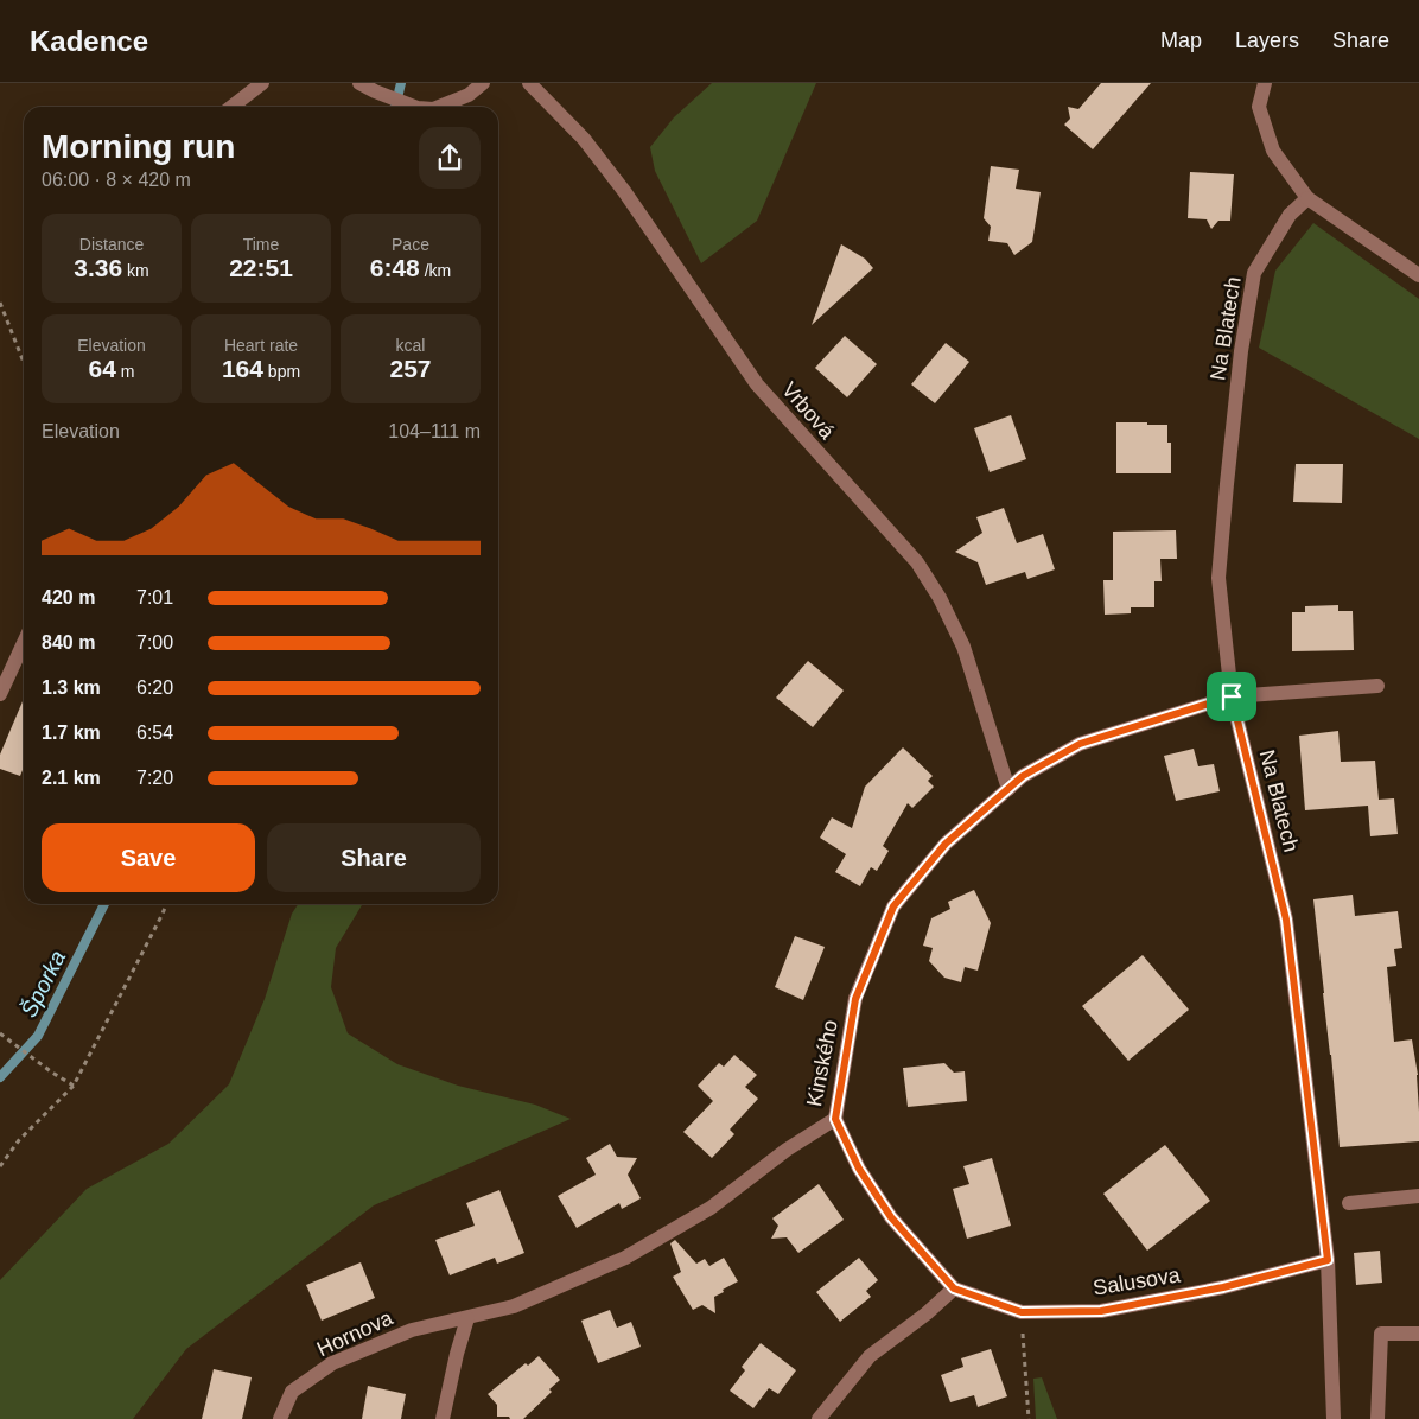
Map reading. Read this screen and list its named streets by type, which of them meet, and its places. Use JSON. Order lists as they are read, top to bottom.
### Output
{
  "streets": {
    "street": [
      "Na Blatech",
      "Vrbová",
      "Kinského",
      "Salusova",
      "Hornova"
    ]
  },
  "crossings": [
    ["Na Blatech", "Kinského"],
    ["Na Blatech", "Salusova"],
    ["Vrbová", "Kinského"],
    ["Kinského", "Salusova"],
    ["Kinského", "Hornova"]
  ],
  "water": ["Šporka"],
  "page": {
    "header": "Kadence",
    "nav": ["Map", "Layers", "Share"],
    "heading": ["Morning run", "06:00 · 8 × 420 m"],
    "stats": [
      ["Distance", "3.36 km"],
      ["Time", "22:51"],
      ["Pace", "6:48 /km"],
      ["Elevation", "64 m"],
      ["Heart rate", "164 bpm"],
      ["kcal", "257"]
    ],
    "chart": ["Elevation", "104–111 m"],
    "list": [
      {
        "name": "420 m",
        "note": "7:01"
      },
      {
        "name": "840 m",
        "note": "7:00"
      },
      {
        "name": "1.3 km",
        "note": "6:20"
      },
      {
        "name": "1.7 km",
        "note": "6:54"
      },
      {
        "name": "2.1 km",
        "note": "7:20"
      }
    ],
    "buttons": ["Save", "Share"]
  }
}
